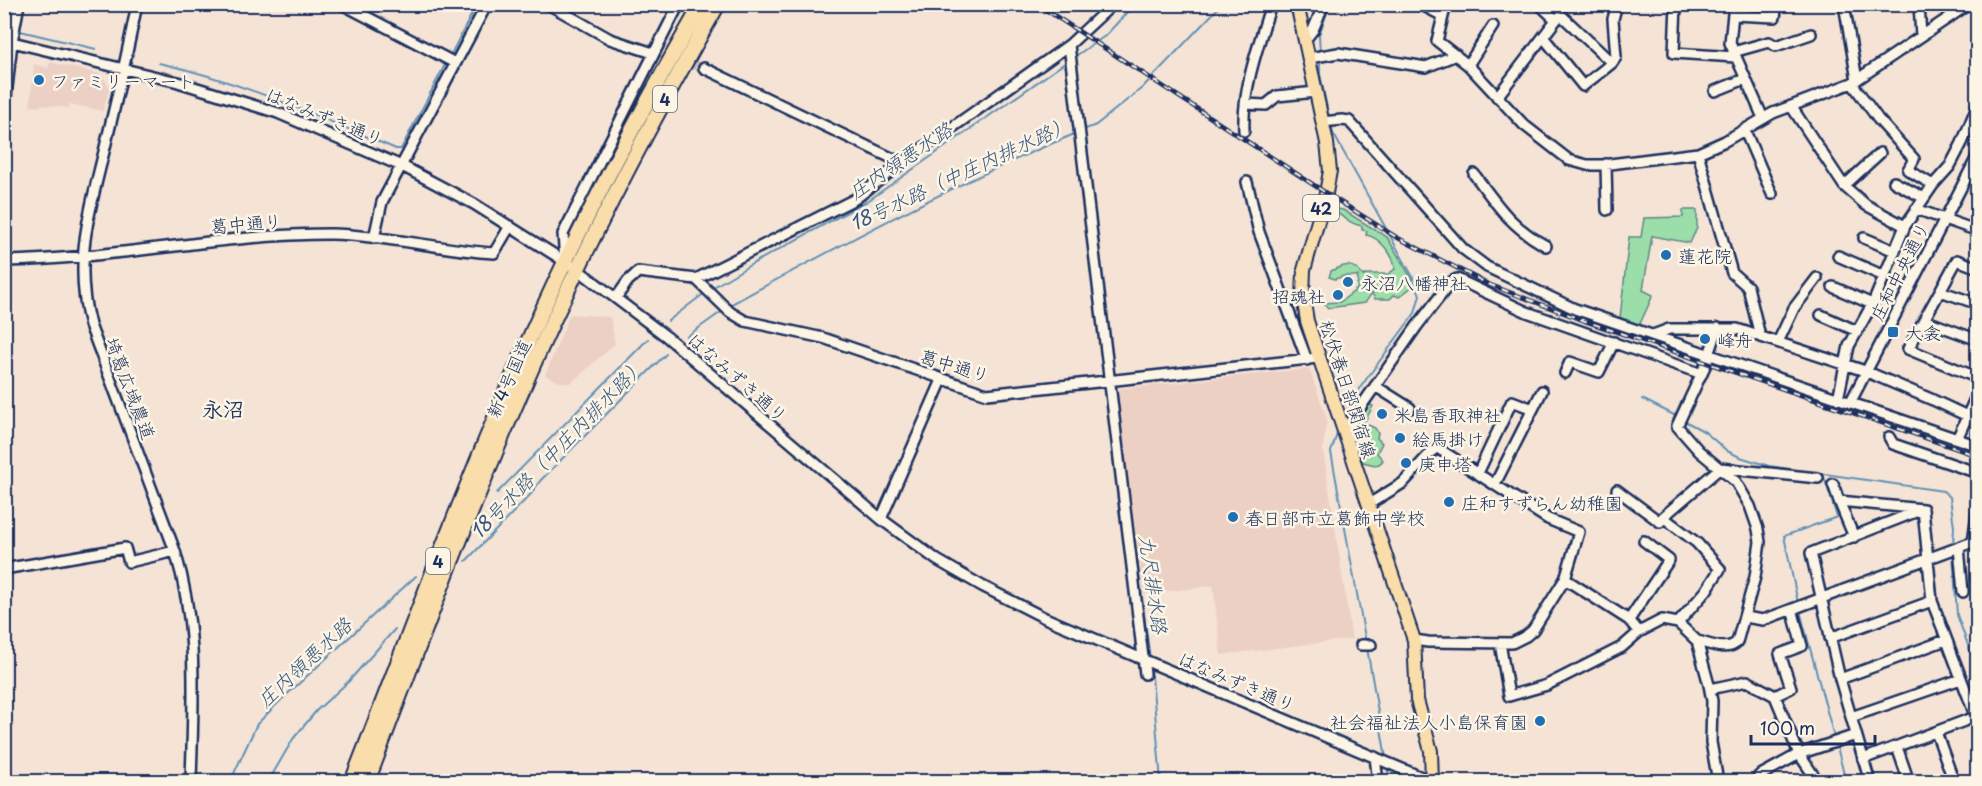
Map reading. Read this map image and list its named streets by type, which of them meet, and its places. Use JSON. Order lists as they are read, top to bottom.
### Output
{
  "streets": {
    "highway": ["4", "新4号国道"],
    "main road": ["42", "松伏春日部関宿線"],
    "street": [
      "はなみずき通り",
      "葛中通り",
      "庄和中央通り",
      "埼葛広域農道"
    ]
  },
  "crossings": [
    ["はなみずき通り", "葛中通り"],
    ["はなみずき通り", "新4号国道"],
    ["はなみずき通り", "埼葛広域農道"],
    ["はなみずき通り", "松伏春日部関宿線"],
    ["葛中通り", "埼葛広域農道"],
    ["葛中通り", "松伏春日部関宿線"]
  ],
  "districts": ["永沼"],
  "water": ["庄内領悪水路", "18号水路（中庄内排水路）", "九尺排水路"],
  "places": {
    "other": [
      "ファミリーマート",
      "蓮花院",
      "永沼八幡神社",
      "招魂社",
      "峰舟",
      "米島香取神社",
      "絵馬掛け",
      "庚申塔",
      "庄和すずらん幼稚園",
      "春日部市立葛飾中学校",
      "社会福祉法人小島保育園"
    ],
    "transit": ["大衾"]
  },
  "scale_bar": "100 m"
}
